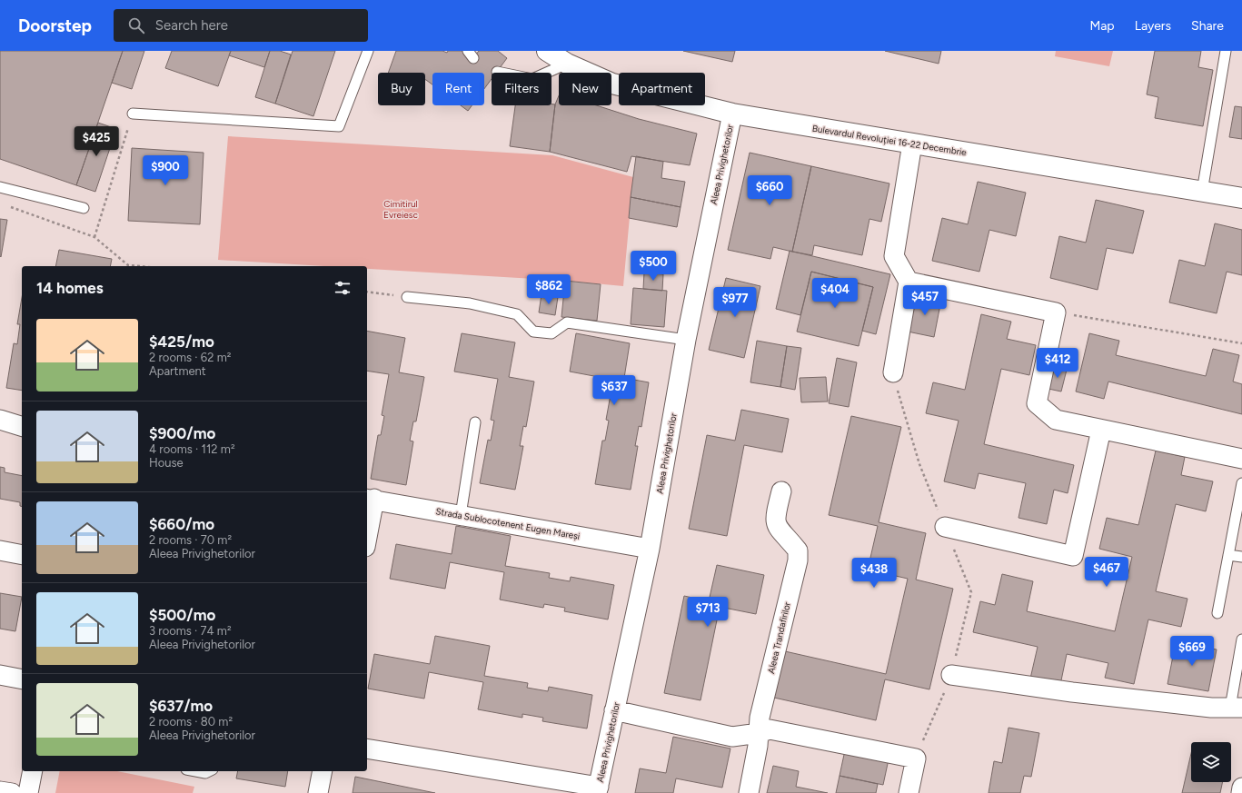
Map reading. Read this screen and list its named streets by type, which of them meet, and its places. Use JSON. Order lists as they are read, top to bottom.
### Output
{
  "streets": {
    "street": [
      "Bulevardul Revoluției 16-22 Decembrie",
      "Aleea Privighetorilor",
      "Strada Sublocotenent Eugen Mareși",
      "Aleea Trandafirilor"
    ]
  },
  "crossings": [
    ["Bulevardul Revoluției 16-22 Decembrie", "Aleea Privighetorilor"],
    ["Aleea Privighetorilor", "Strada Sublocotenent Eugen Mareși"]
  ],
  "parks": ["Cimitirul Evreiesc"],
  "page": {
    "header": "Doorstep",
    "search": "Search here",
    "nav": ["Map", "Layers", "Share"],
    "chip": [
      "Buy",
      "Rent",
      "Filters",
      "New",
      "Apartment"
    ],
    "price": [
      "$425",
      "$900",
      "$660",
      "$500",
      "$862",
      "$404",
      "$457",
      "$977",
      "$412",
      "$637",
      "$467",
      "$438",
      "$713",
      "$669"
    ],
    "heading": "14 homes",
    "list": [
      {
        "name": "$425/mo",
        "note": "2 rooms · 62 m² · Apartment"
      },
      {
        "name": "$900/mo",
        "note": "4 rooms · 112 m² · House"
      },
      {
        "name": "$660/mo",
        "note": "2 rooms · 70 m² · Aleea Privighetorilor"
      },
      {
        "name": "$500/mo",
        "note": "3 rooms · 74 m² · Aleea Privighetorilor"
      },
      {
        "name": "$637/mo",
        "note": "2 rooms · 80 m² · Aleea Privighetorilor"
      }
    ]
  }
}
